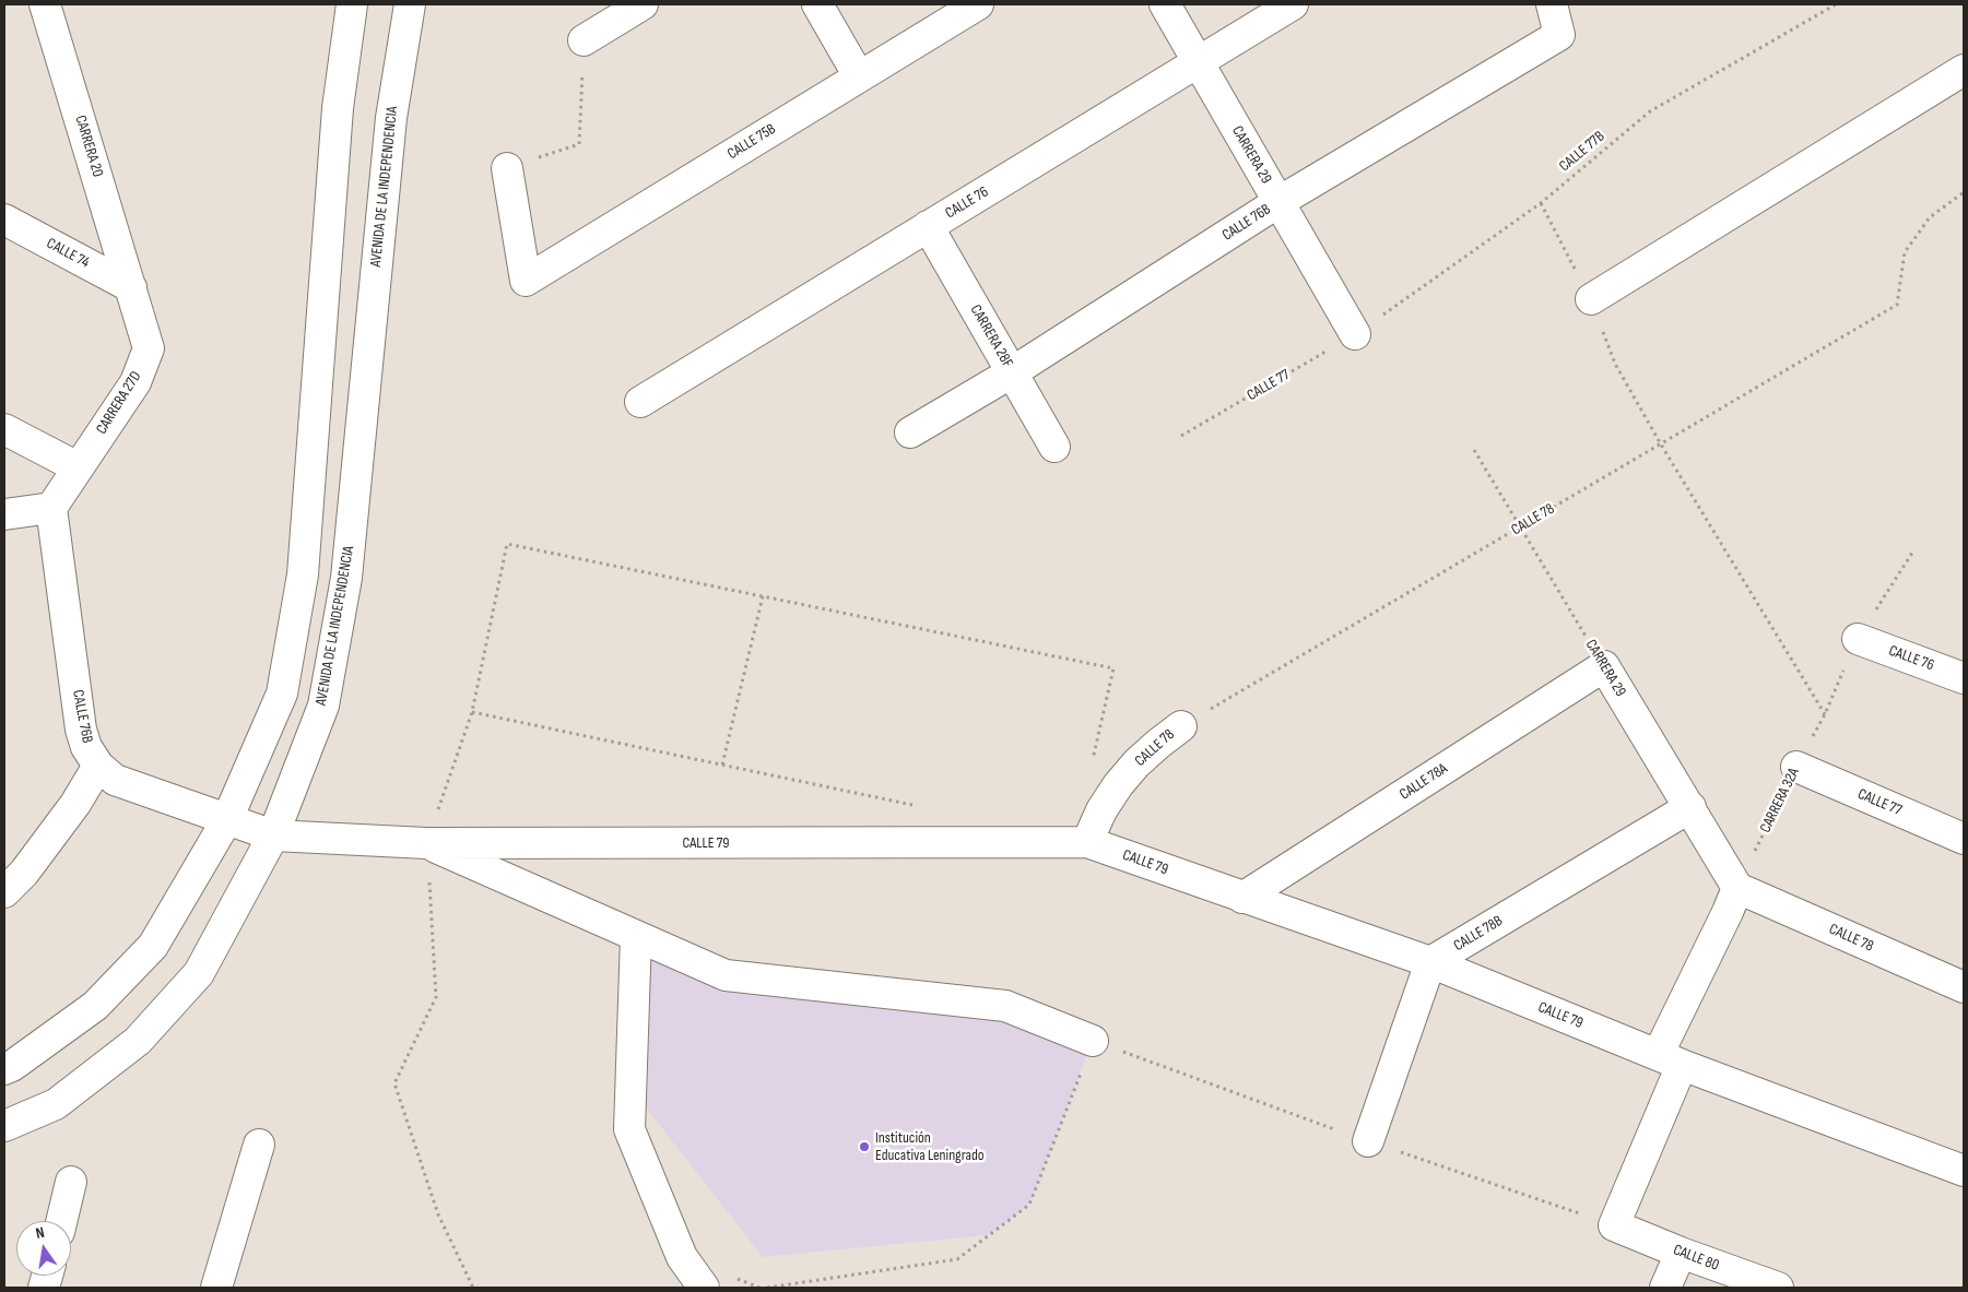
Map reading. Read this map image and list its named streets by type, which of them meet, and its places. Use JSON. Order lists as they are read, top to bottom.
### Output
{
  "streets": {
    "street": [
      "CALLE 75B",
      "CARRERA 20",
      "CARRERA 29",
      "AVENIDA DE LA INDEPENDENCIA",
      "CALLE 76",
      "CALLE 76B",
      "CALLE 74",
      "CARRERA 28F",
      "CALLE 77",
      "CARRERA 27D",
      "CALLE 78",
      "CALLE 78A",
      "CALLE 79",
      "CALLE 78B",
      "CALLE 80"
    ],
    "path": ["CALLE 77B", "CARRERA 32A"]
  },
  "crossings": [
    ["CARRERA 20", "CALLE 74"],
    ["CARRERA 20", "CARRERA 27D"],
    ["CALLE 77B", "CARRERA 29"],
    ["CALLE 77B", "CALLE 77"],
    ["CARRERA 29", "CALLE 76"],
    ["CARRERA 29", "CALLE 76B"],
    ["CARRERA 29", "CALLE 77"],
    ["CARRERA 29", "CALLE 78"],
    ["CARRERA 29", "CALLE 78A"],
    ["CARRERA 29", "CARRERA 32A"],
    ["CARRERA 29", "CALLE 78B"],
    ["AVENIDA DE LA INDEPENDENCIA", "CALLE 76B"],
    ["AVENIDA DE LA INDEPENDENCIA", "CALLE 79"],
    ["CALLE 76", "CARRERA 28F"],
    ["CALLE 76", "CARRERA 32A"],
    ["CALLE 76B", "CARRERA 28F"],
    ["CALLE 76B", "CARRERA 27D"],
    ["CALLE 76B", "CALLE 79"],
    ["CALLE 74", "CARRERA 27D"],
    ["CALLE 77", "CARRERA 32A"],
    ["CALLE 78", "CARRERA 32A"],
    ["CALLE 78", "CALLE 79"],
    ["CALLE 78A", "CALLE 79"],
    ["CALLE 79", "CALLE 78B"],
    ["CALLE 79", "CALLE 80"]
  ],
  "places": ["Institución Educativa Leningrado"],
  "north": "top"
}
